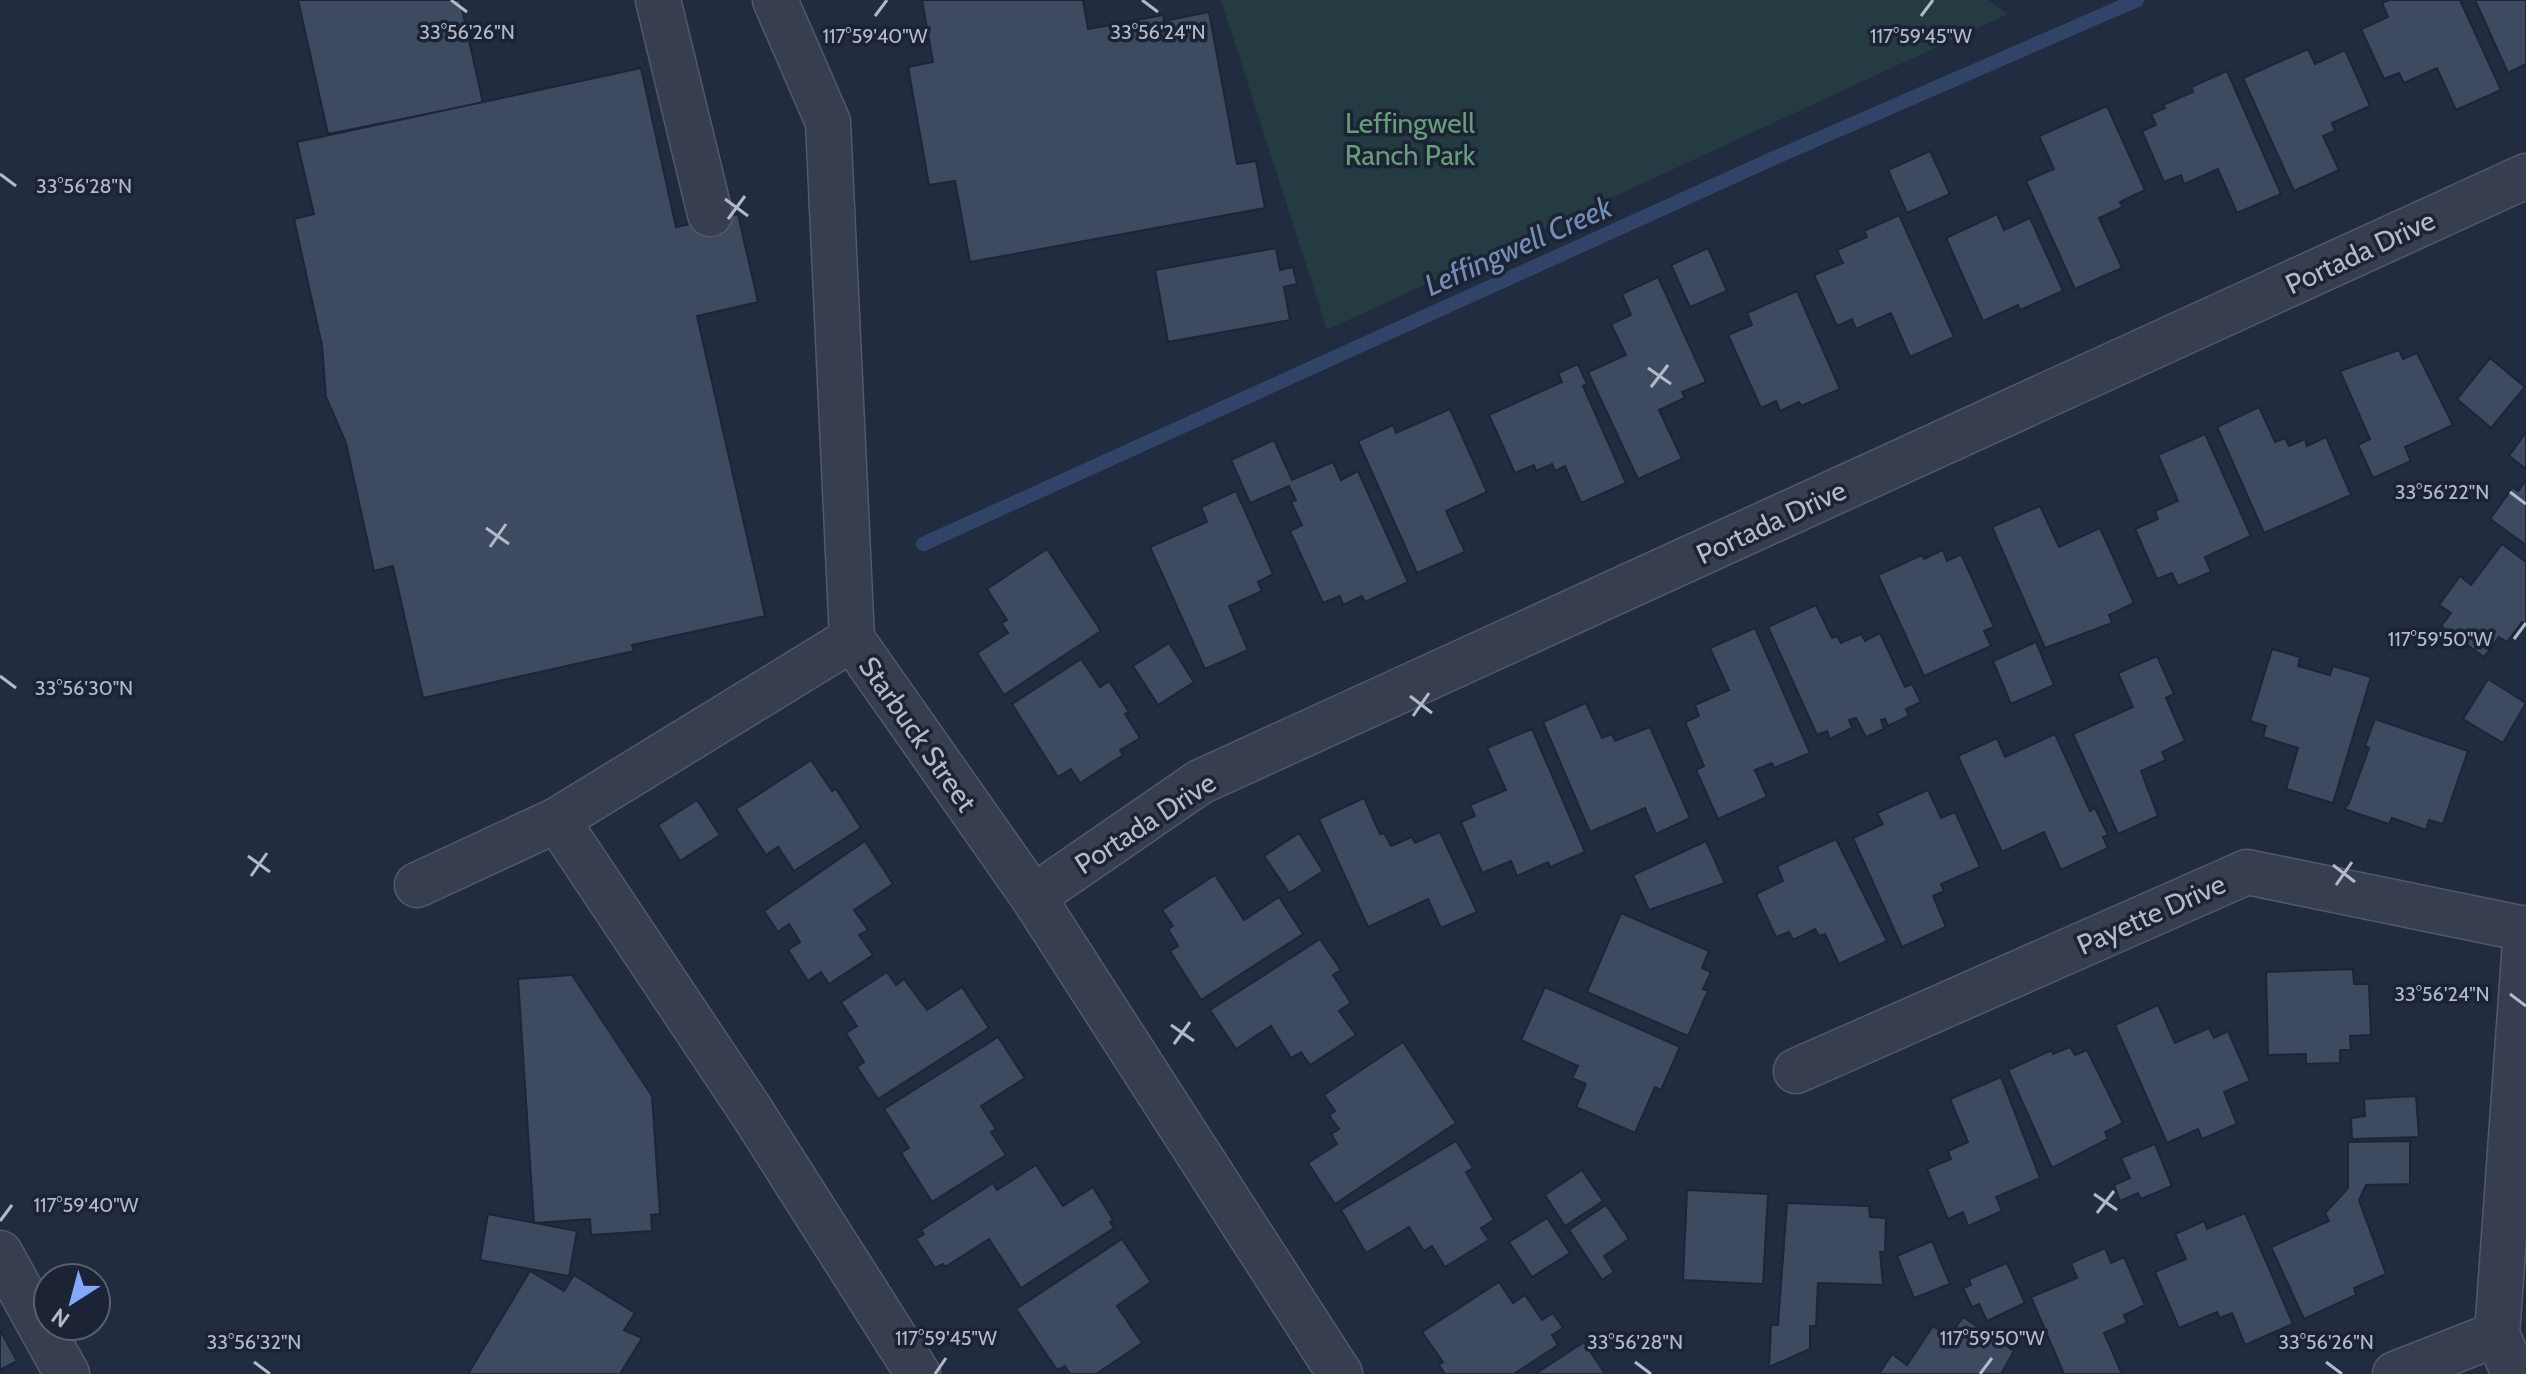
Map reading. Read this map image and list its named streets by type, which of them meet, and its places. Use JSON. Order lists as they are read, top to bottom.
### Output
{
  "streets": {
    "street": ["Portada Drive", "Starbuck Street", "Payette Drive"]
  },
  "crossings": [
    ["Portada Drive", "Starbuck Street"]
  ],
  "water": ["Leffingwell Creek"],
  "parks": ["Leffingwell Ranch Park"],
  "north": "bottom left",
  "coordinates": [
    "33°56'26\"N",
    "33°56'24\"N",
    "117°59'40\"W",
    "117°59'45\"W",
    "33°56'28\"N",
    "33°56'22\"N",
    "117°59'50\"W",
    "33°56'30\"N",
    "33°56'32\"N"
  ]
}
